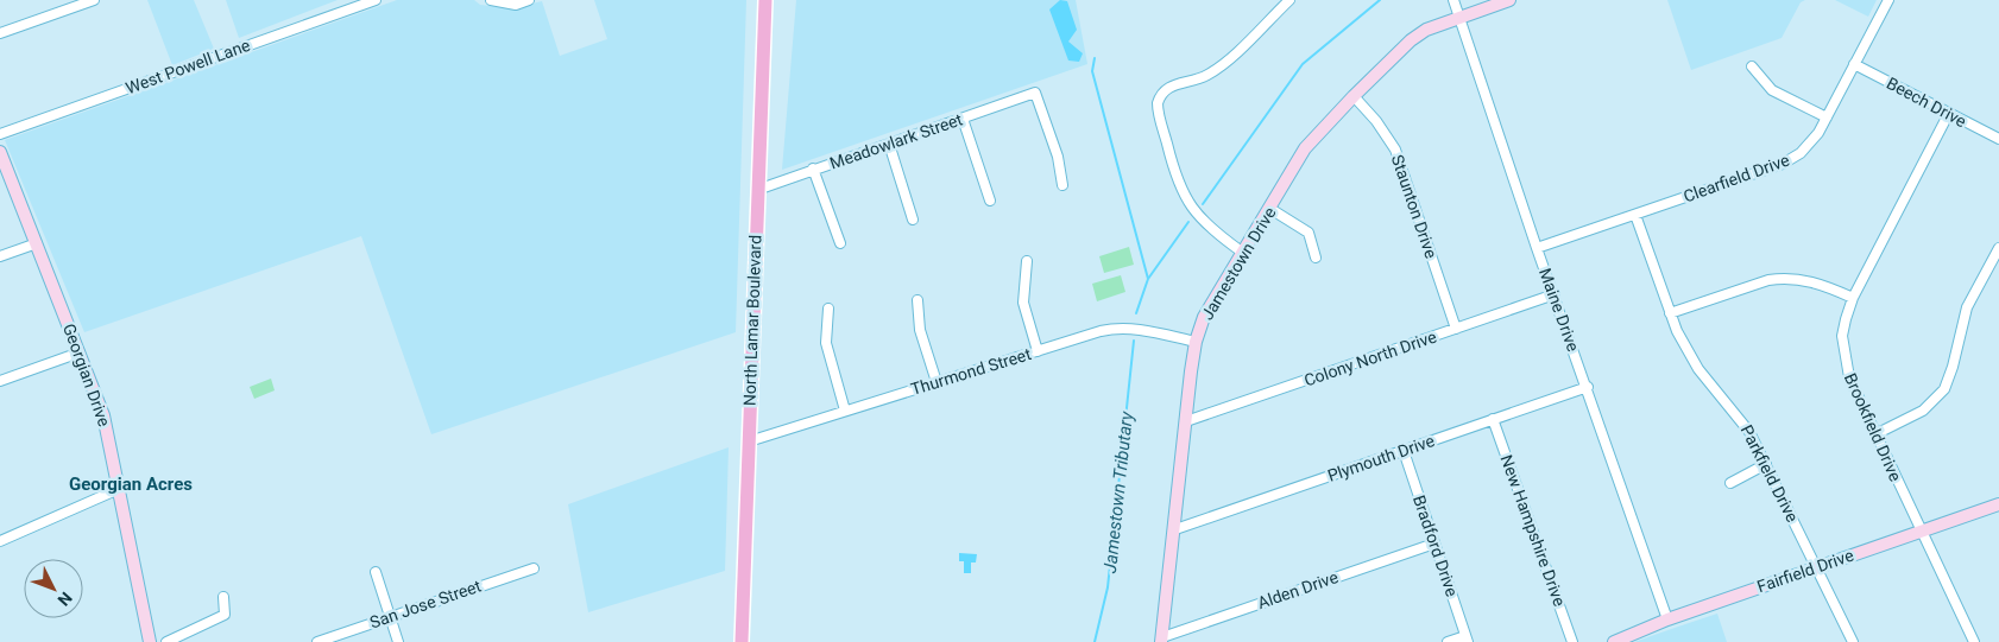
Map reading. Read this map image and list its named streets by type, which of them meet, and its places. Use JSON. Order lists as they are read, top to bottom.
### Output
{
  "streets": {
    "main road": ["North Lamar Boulevard"],
    "street": [
      "West Powell Lane",
      "Beech Drive",
      "Meadowlark Street",
      "Clearfield Drive",
      "Staunton Drive",
      "Jamestown Drive",
      "Maine Drive",
      "Colony North Drive",
      "Thurmond Street",
      "Georgian Drive",
      "Brookfield Drive",
      "Plymouth Drive",
      "Parkfield Drive",
      "New Hampshire Drive",
      "Bradford Drive",
      "Fairfield Drive",
      "Alden Drive",
      "San Jose Street"
    ]
  },
  "crossings": [
    ["Beech Drive", "Clearfield Drive"],
    ["Beech Drive", "Brookfield Drive"],
    ["Meadowlark Street", "North Lamar Boulevard"],
    ["Clearfield Drive", "Maine Drive"],
    ["Clearfield Drive", "Parkfield Drive"],
    ["Staunton Drive", "Jamestown Drive"],
    ["Staunton Drive", "Colony North Drive"],
    ["Jamestown Drive", "Maine Drive"],
    ["Jamestown Drive", "Colony North Drive"],
    ["Jamestown Drive", "Thurmond Street"],
    ["Jamestown Drive", "Plymouth Drive"],
    ["Jamestown Drive", "Alden Drive"],
    ["Maine Drive", "Colony North Drive"],
    ["Maine Drive", "Plymouth Drive"],
    ["Maine Drive", "Fairfield Drive"],
    ["North Lamar Boulevard", "Thurmond Street"],
    ["Brookfield Drive", "Fairfield Drive"],
    ["Plymouth Drive", "New Hampshire Drive"],
    ["Plymouth Drive", "Bradford Drive"],
    ["Parkfield Drive", "Fairfield Drive"],
    ["Bradford Drive", "Alden Drive"]
  ],
  "districts": ["Georgian Acres"],
  "water": ["Jamestown Tributary"],
  "north": "bottom right"
}
